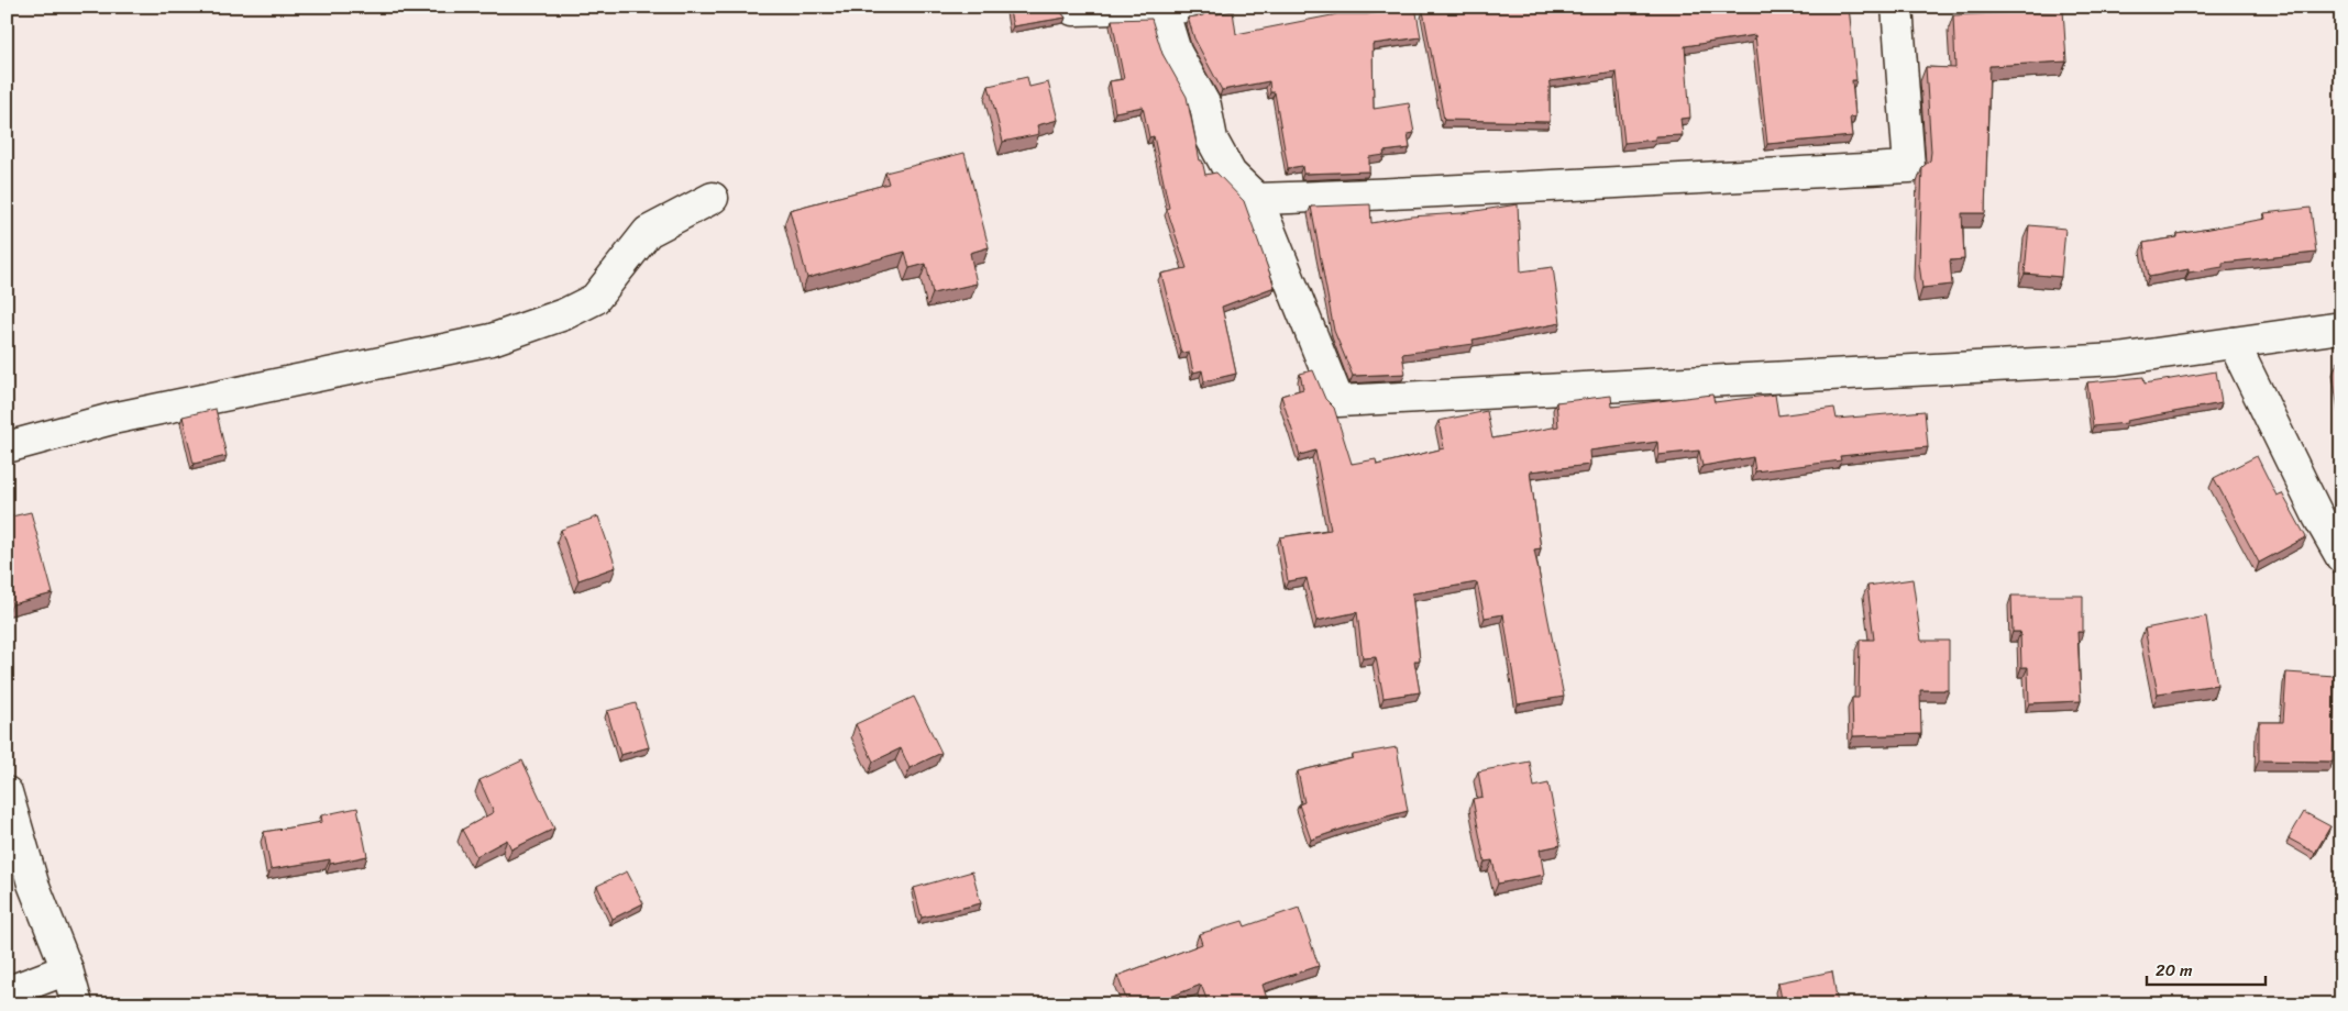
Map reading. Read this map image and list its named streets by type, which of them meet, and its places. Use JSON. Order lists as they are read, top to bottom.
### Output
{
  "scale_bar": "20 m"
}
